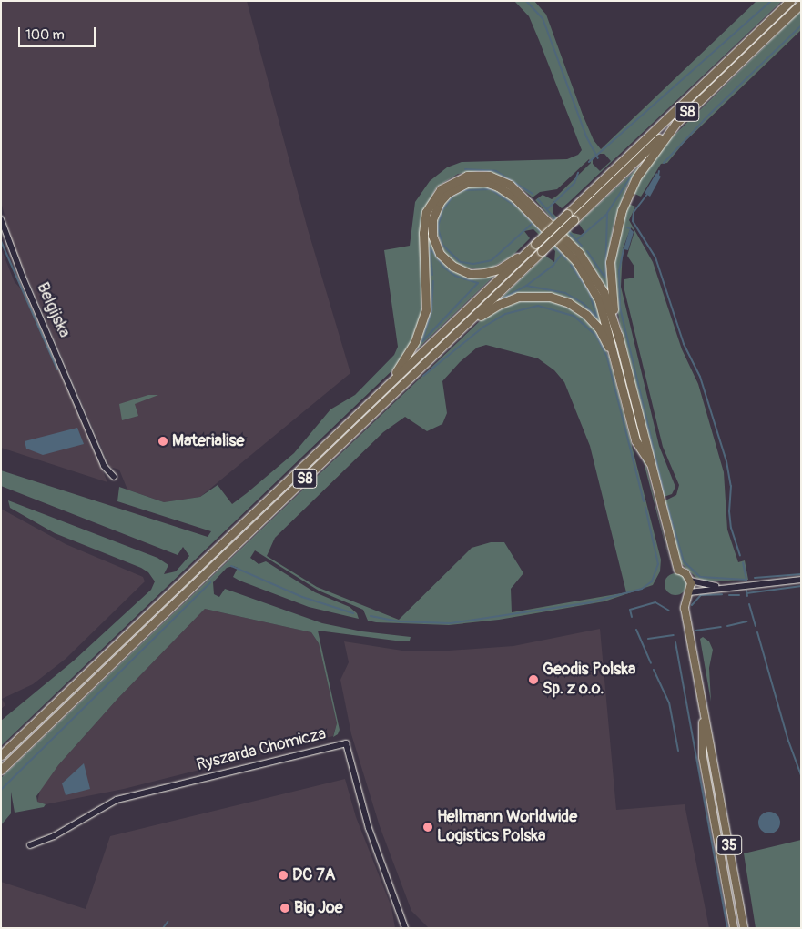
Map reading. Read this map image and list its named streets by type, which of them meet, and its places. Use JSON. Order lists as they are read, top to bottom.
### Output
{
  "streets": {
    "highway": ["S8"],
    "main road": ["35"],
    "street": ["Belgijska", "Ryszarda Chomicza"]
  },
  "places": [
    "Materialise",
    "Geodis Polska Sp. z o.o.",
    "Hellmann Worldwide Logistics Polska",
    "DC 7A",
    "Big Joe"
  ],
  "scale_bar": "100 m"
}
